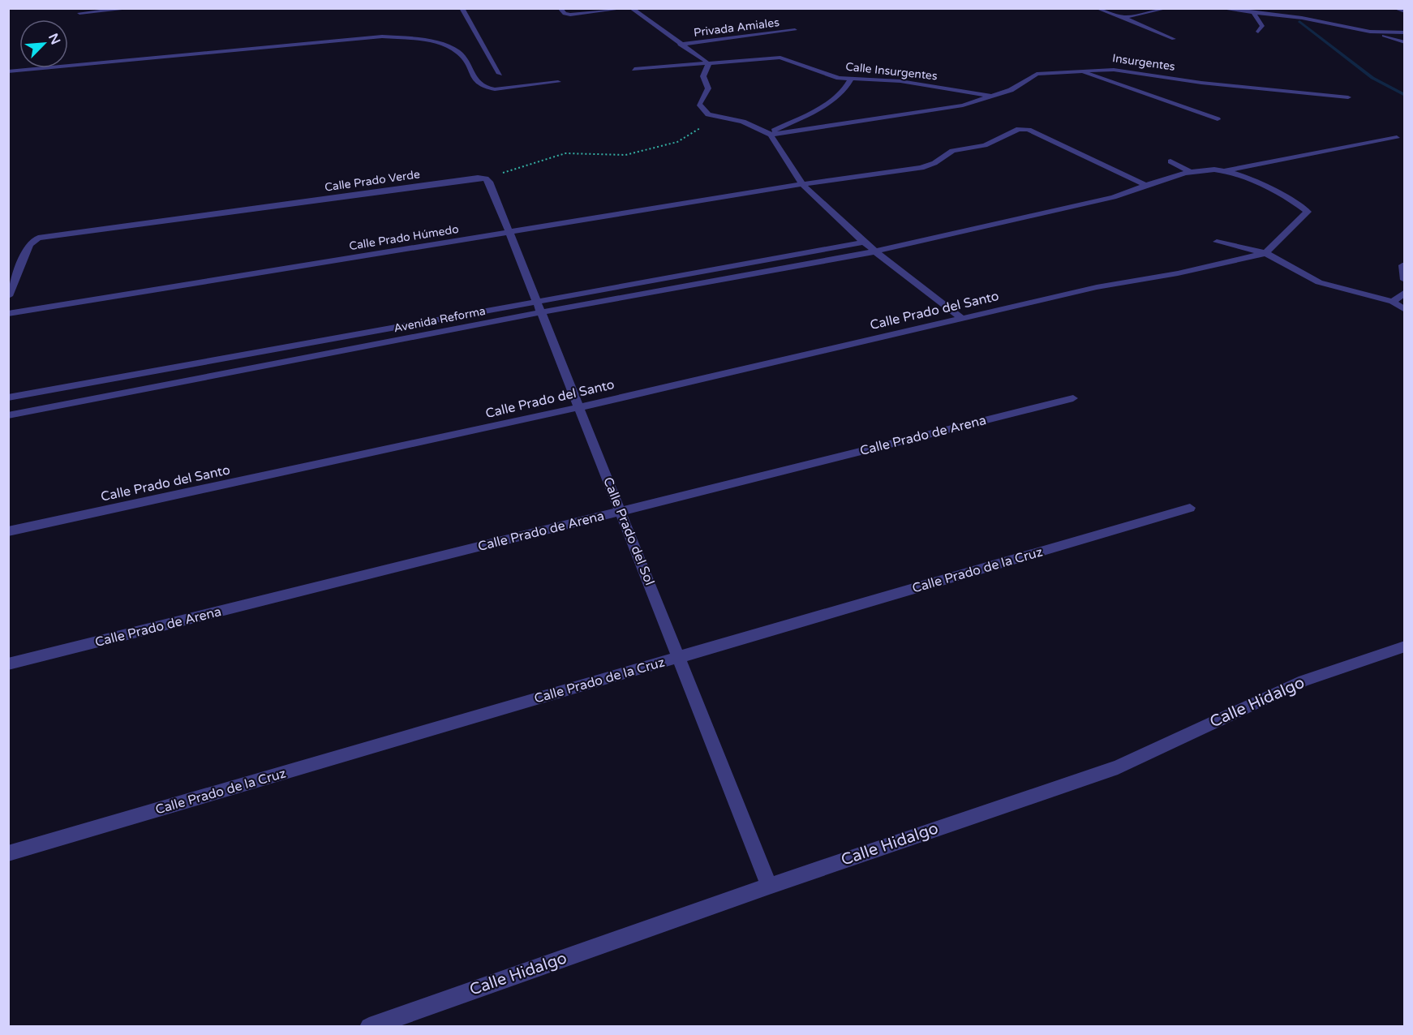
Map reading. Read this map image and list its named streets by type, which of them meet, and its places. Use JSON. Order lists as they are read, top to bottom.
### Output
{
  "streets": {
    "street": [
      "Privada Amiales",
      "Insurgentes",
      "Calle Insurgentes",
      "Calle Prado Verde",
      "Calle Prado Húmedo",
      "Calle Prado del Santo",
      "Avenida Reforma",
      "Calle Prado de Arena",
      "Calle Prado del Sol",
      "Calle Prado de la Cruz",
      "Calle Hidalgo"
    ]
  },
  "crossings": [
    ["Calle Prado Verde", "Calle Prado del Sol"],
    ["Calle Prado Húmedo", "Avenida Reforma"],
    ["Calle Prado Húmedo", "Calle Prado del Sol"],
    ["Calle Prado del Santo", "Calle Prado del Sol"],
    ["Avenida Reforma", "Calle Prado del Sol"],
    ["Calle Prado de Arena", "Calle Prado del Sol"],
    ["Calle Prado del Sol", "Calle Prado de la Cruz"],
    ["Calle Prado del Sol", "Calle Hidalgo"]
  ],
  "north": "top right"
}
